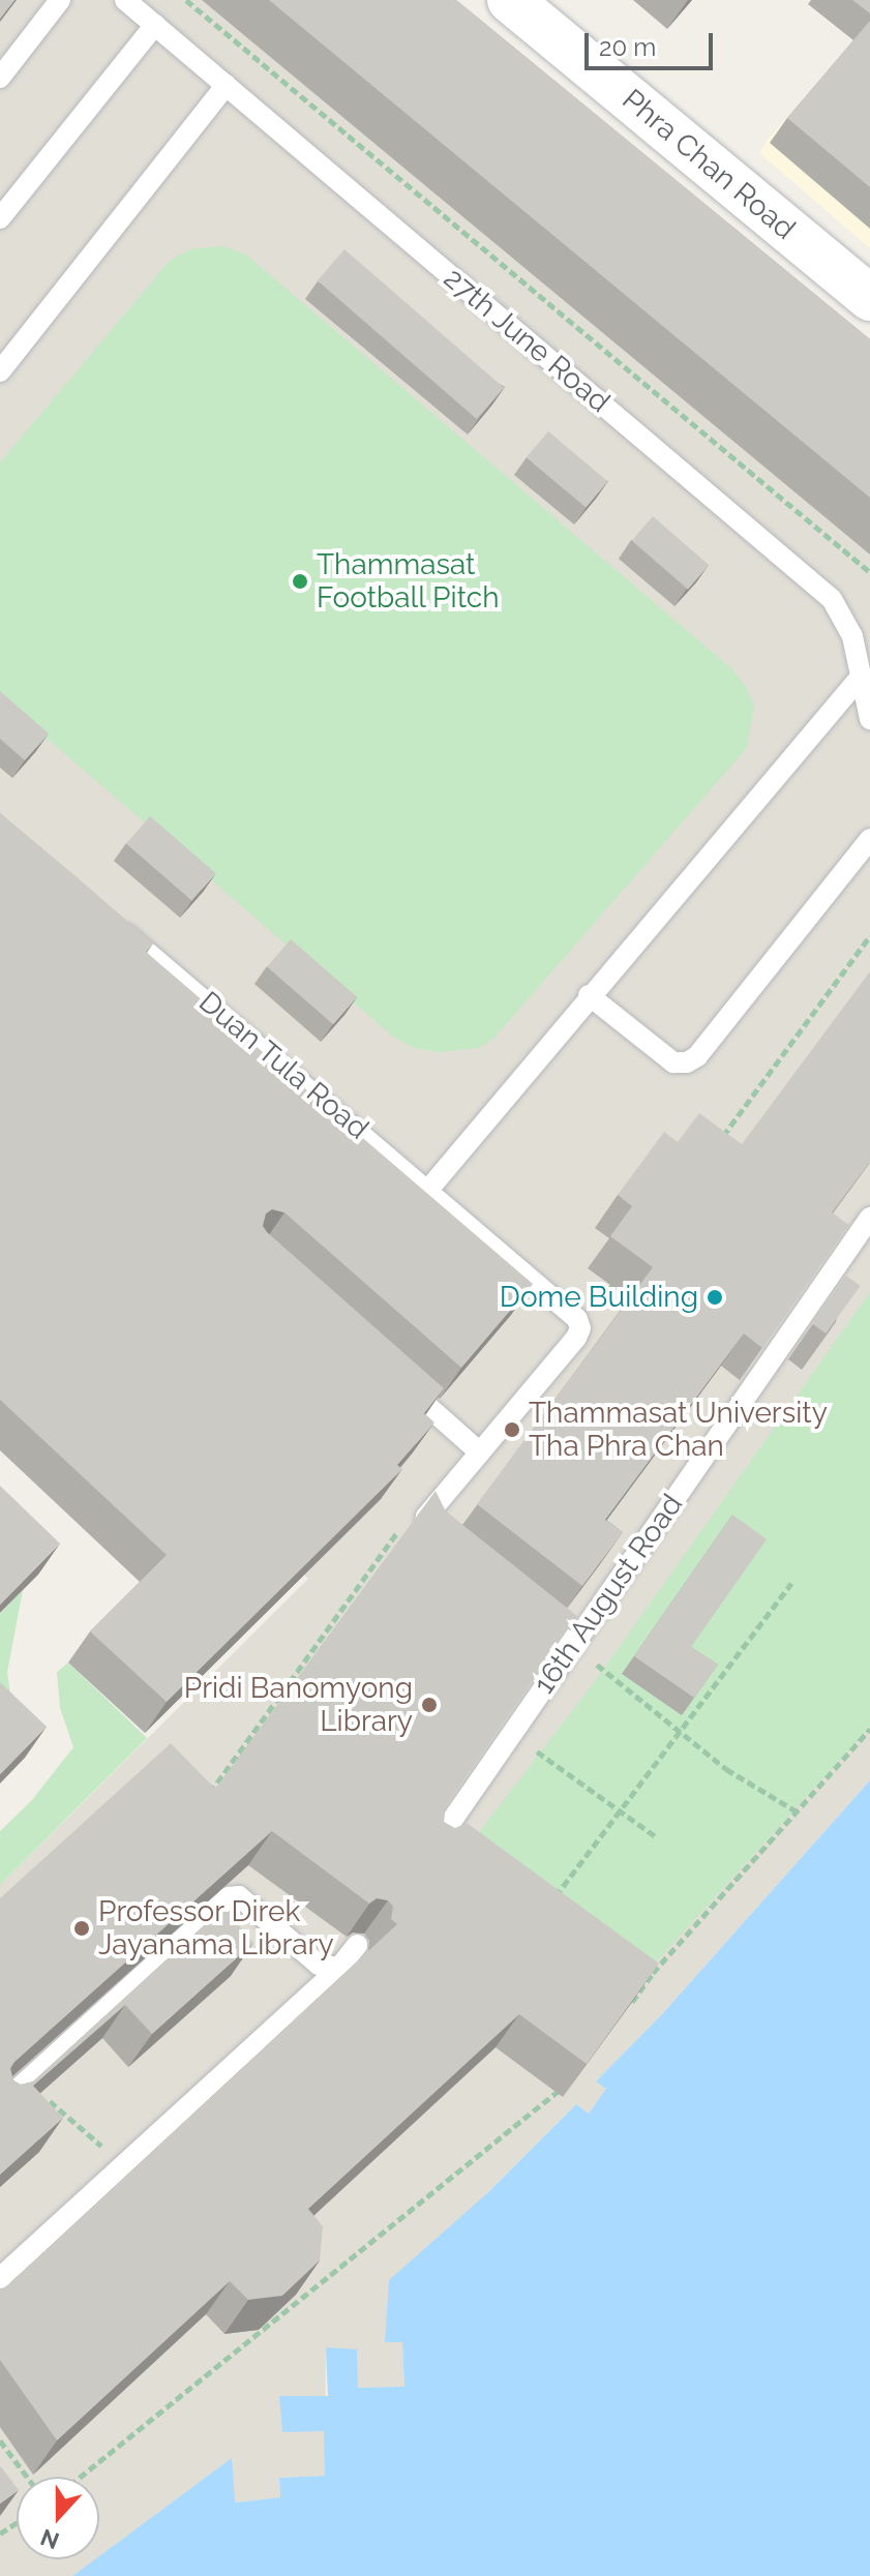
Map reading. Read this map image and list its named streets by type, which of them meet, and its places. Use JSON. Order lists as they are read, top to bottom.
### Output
{
  "streets": {
    "street": ["Phra Chan Road"],
    "lane": ["27th June Road", "Duan Tula Road", "16th August Road"]
  },
  "places": [
    "Thammasat Football Pitch",
    "Dome Building",
    "Thammasat University Tha Phra Chan",
    "Pridi Banomyong Library",
    "Professor Direk Jayanama Library"
  ],
  "scale_bar": "20 m",
  "north": "bottom"
}
